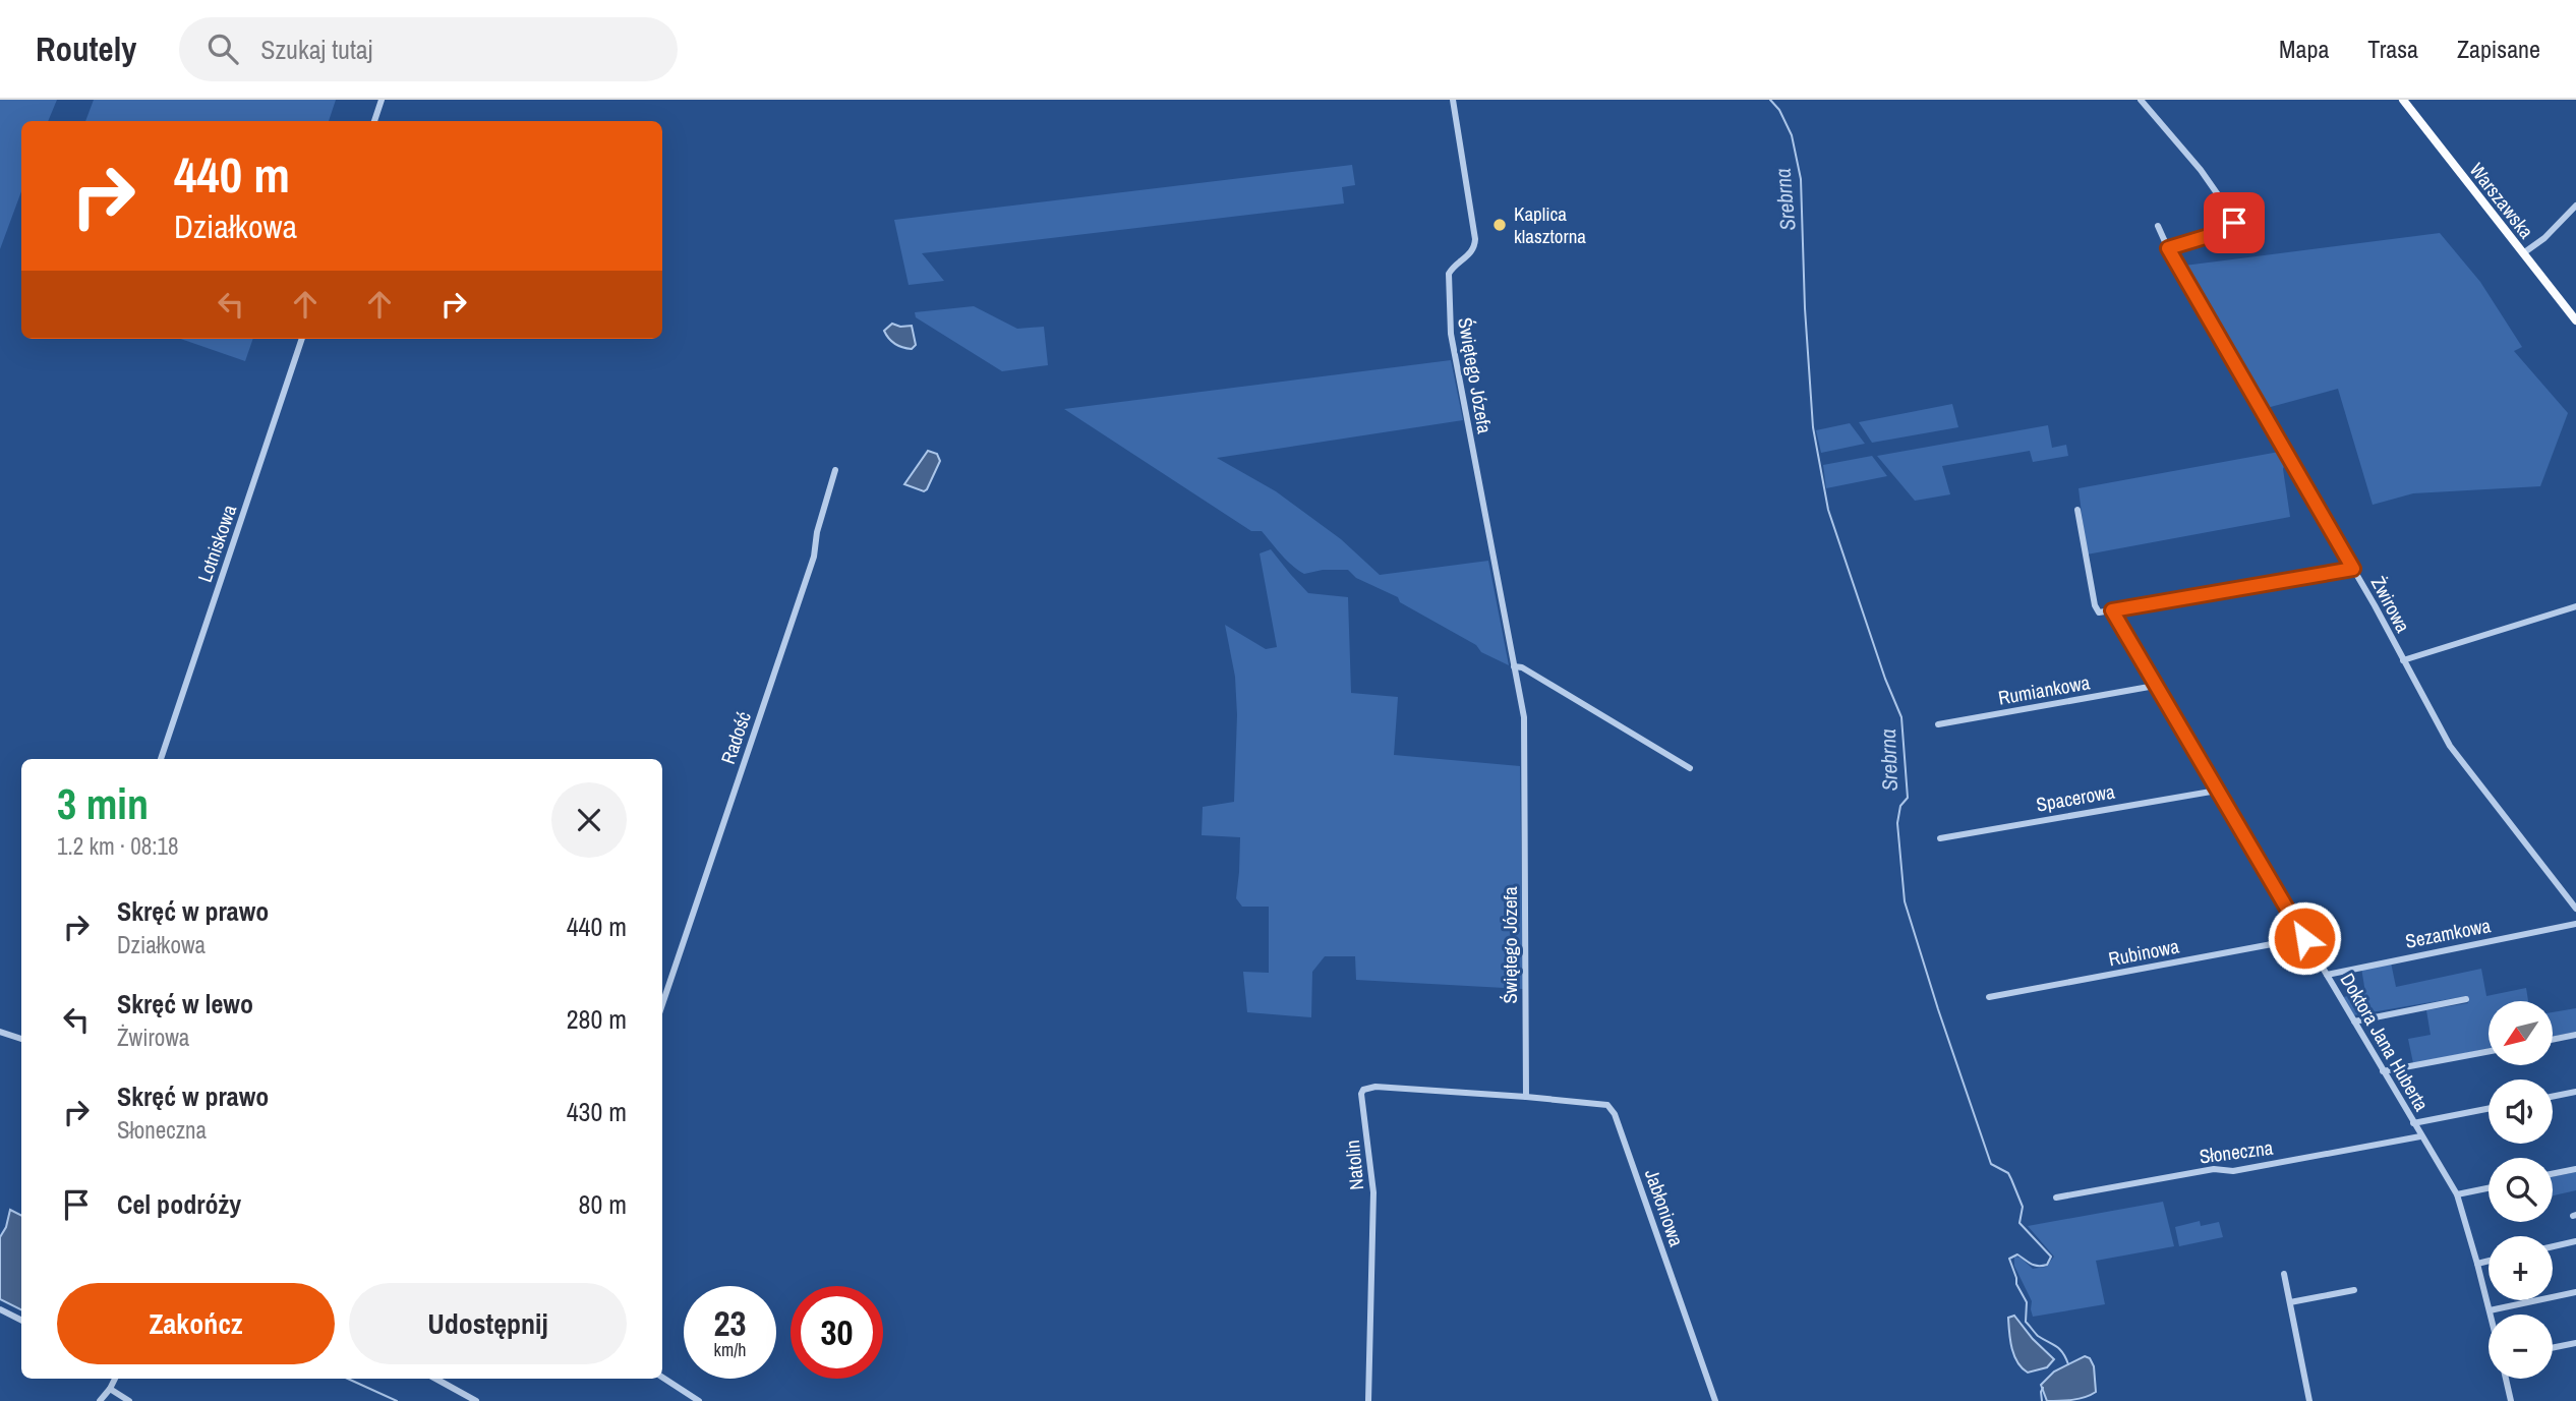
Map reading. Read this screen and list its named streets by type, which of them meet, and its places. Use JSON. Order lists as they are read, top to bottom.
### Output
{
  "streets": {
    "main road": ["Warszawska"],
    "street": [
      "Świętego Józefa",
      "Lotniskowa",
      "Żwirowa",
      "Rumiankowa",
      "Radość",
      "Spacerowa",
      "Sezamkowa",
      "Rubinowa",
      "Doktora Jana Huberta",
      "Słoneczna",
      "Natolin",
      "Jabłoniowa"
    ]
  },
  "crossings": [
    ["Świętego Józefa", "Natolin"],
    ["Świętego Józefa", "Jabłoniowa"],
    ["Rumiankowa", "Doktora Jana Huberta"],
    ["Spacerowa", "Doktora Jana Huberta"],
    ["Sezamkowa", "Doktora Jana Huberta"],
    ["Rubinowa", "Doktora Jana Huberta"],
    ["Doktora Jana Huberta", "Słoneczna"],
    ["Natolin", "Jabłoniowa"]
  ],
  "water": ["Srebrna"],
  "places": ["Kaplica klasztorna"],
  "north": "bottom left",
  "page": {
    "header": "Routely",
    "search": "Szukaj tutaj",
    "nav": ["Mapa", "Trasa", "Zapisane"],
    "turn": ["440 m", "Działkowa"],
    "heading": ["3 min", "1.2 km · 08:18"],
    "list": [
      {
        "name": "Skręć w prawo",
        "note": "Działkowa",
        "value": "440 m"
      },
      {
        "name": "Skręć w lewo",
        "note": "Żwirowa",
        "value": "280 m"
      },
      {
        "name": "Skręć w prawo",
        "note": "Słoneczna",
        "value": "430 m"
      },
      {
        "name": "Cel podróży",
        "value": "80 m"
      }
    ],
    "map_buttons": ["+", "−"],
    "buttons": ["Zakończ", "Udostępnij"],
    "speed": "23 km/h",
    "limit": "30"
  }
}
